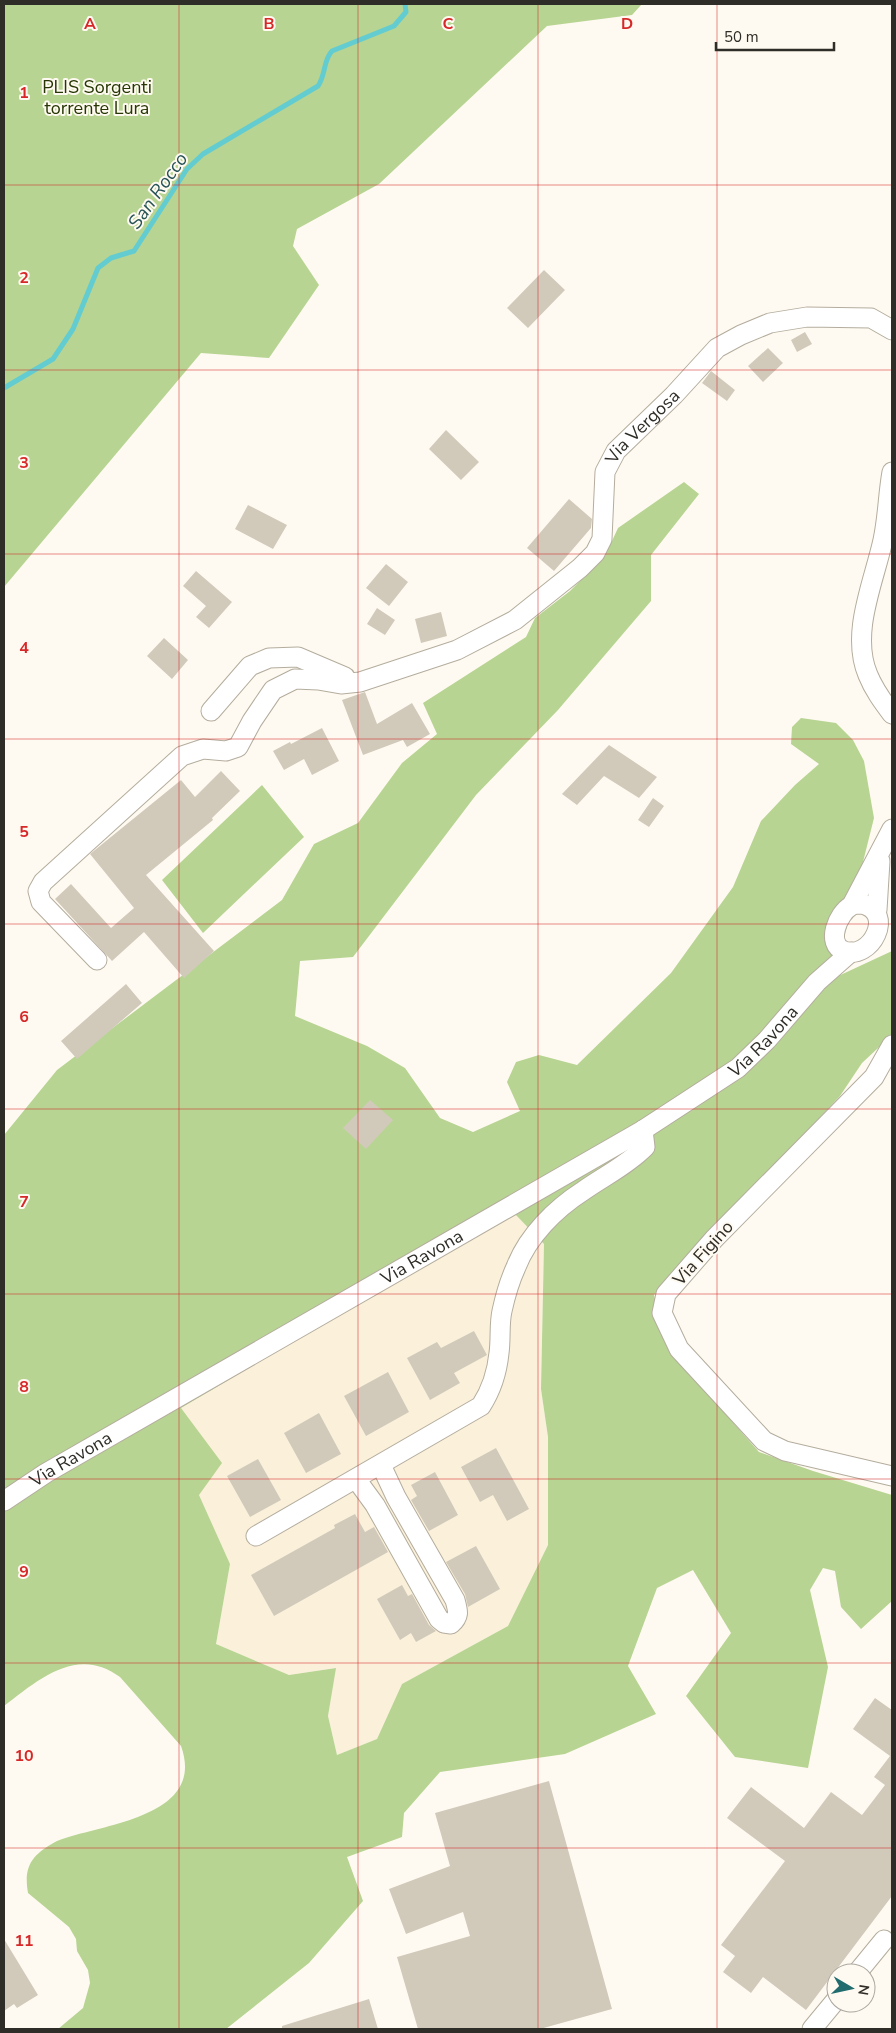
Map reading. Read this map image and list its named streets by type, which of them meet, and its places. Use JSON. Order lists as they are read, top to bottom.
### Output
{
  "streets": {
    "street": ["Via Vergosa", "Via Ravona", "Via Figino"]
  },
  "water": ["San Rocco"],
  "parks": ["PLIS Sorgenti torrente Lura"],
  "scale_bar": "50 m",
  "north": "right",
  "grid": {
    "columns": [
      "A",
      "B",
      "C",
      "D"
    ],
    "rows": [
      "1",
      "2",
      "3",
      "4",
      "5",
      "6",
      "7",
      "8",
      "9",
      "10",
      "11"
    ]
  }
}
